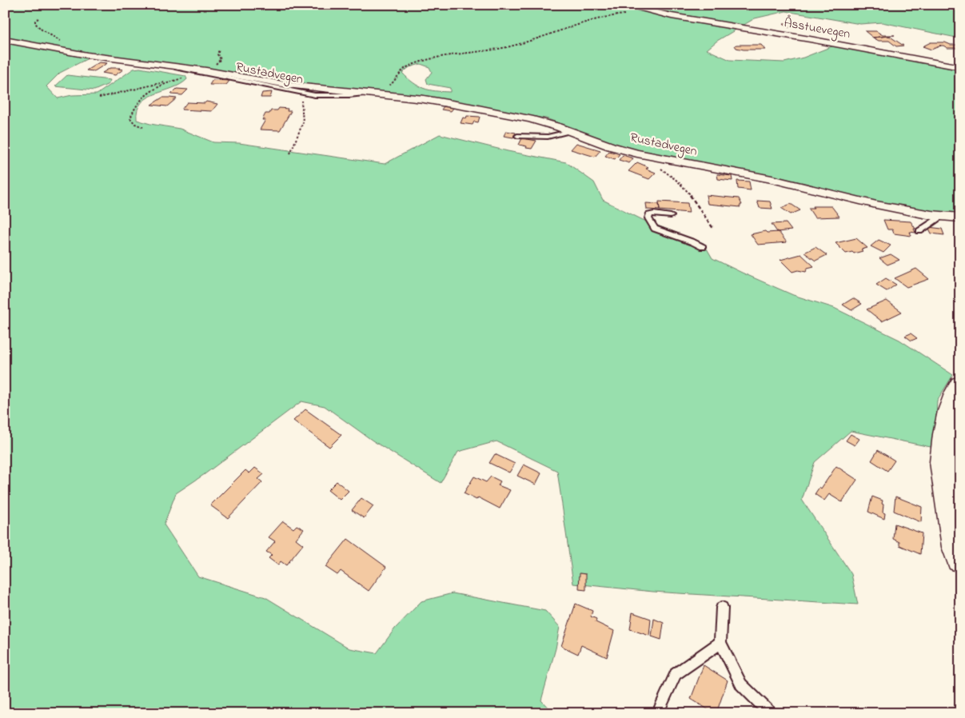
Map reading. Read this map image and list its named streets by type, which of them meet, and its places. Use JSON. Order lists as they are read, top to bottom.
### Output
{
  "streets": {
    "street": ["Åsstuevegen", "Rustadvegen"]
  }
}
